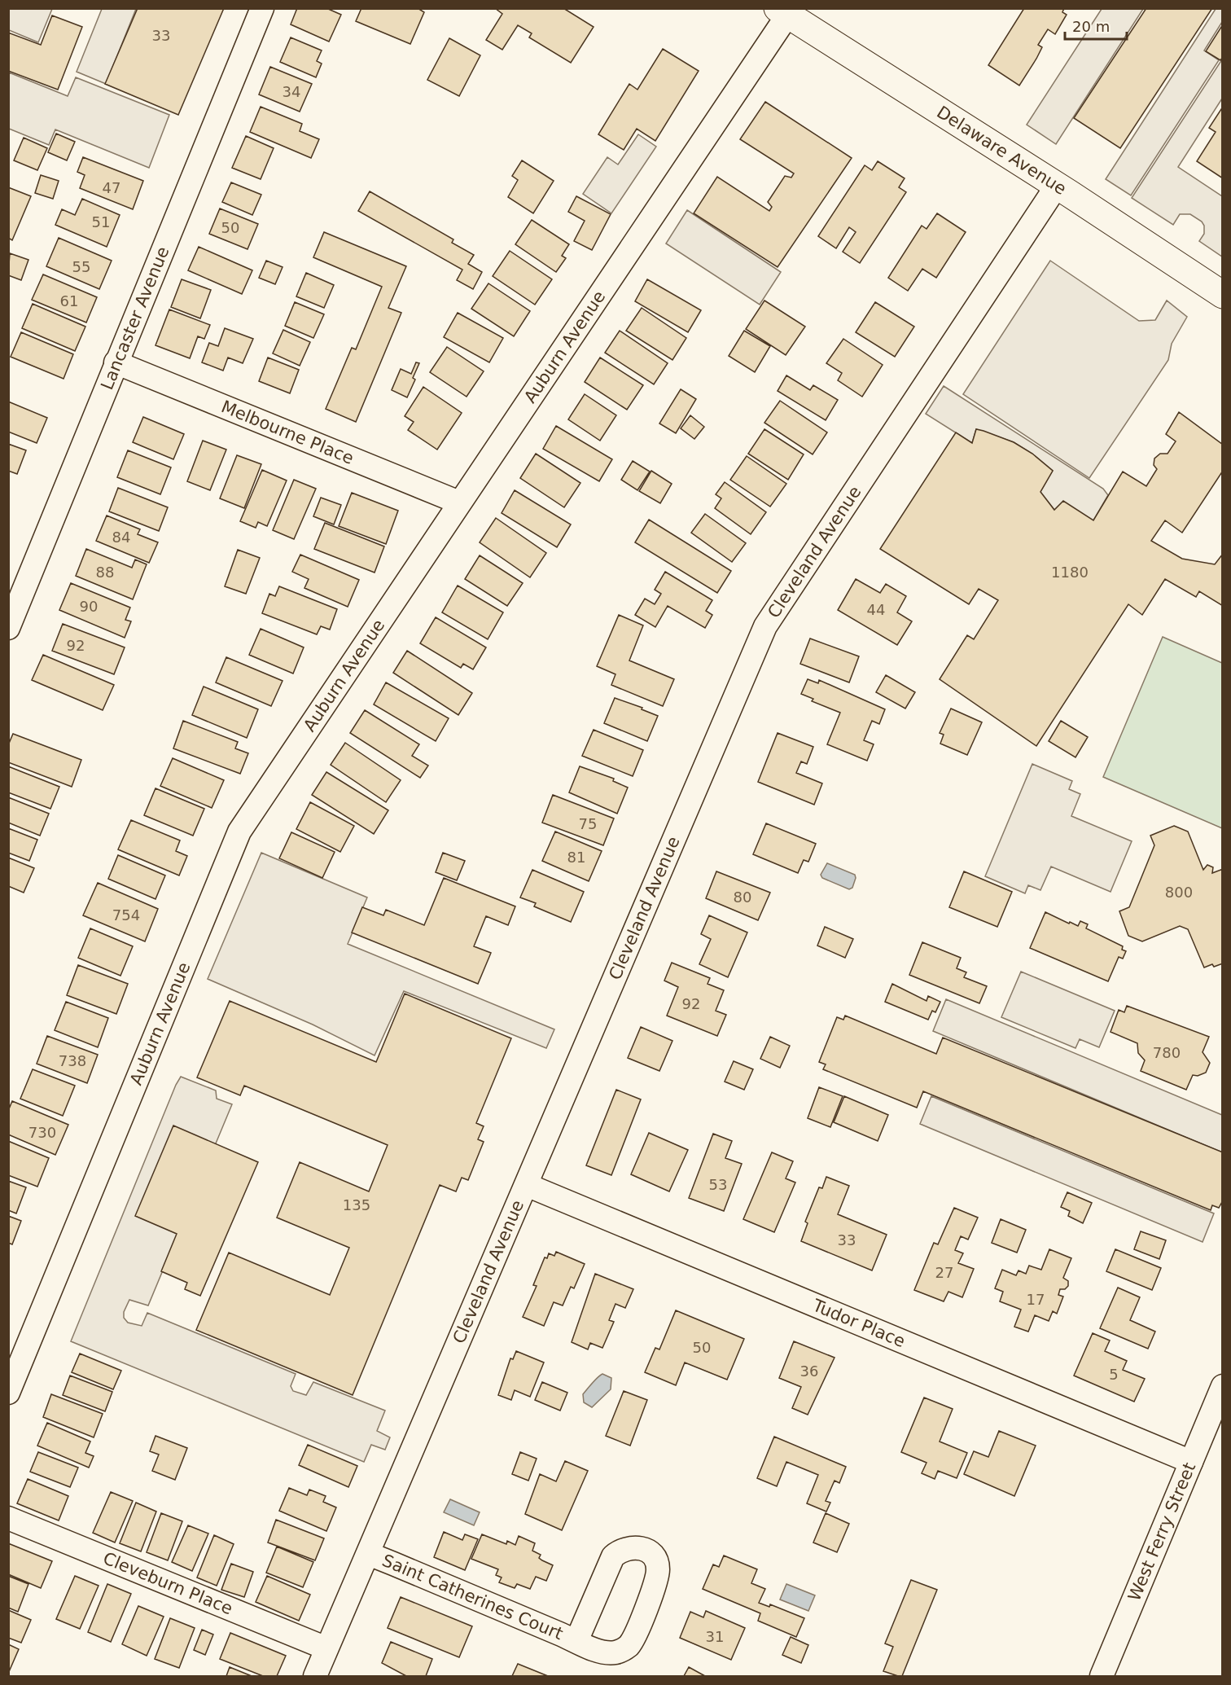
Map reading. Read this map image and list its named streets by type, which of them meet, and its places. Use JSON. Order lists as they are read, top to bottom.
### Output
{
  "streets": {
    "main road": ["Delaware Avenue"],
    "street": [
      "Lancaster Avenue",
      "Auburn Avenue",
      "Melbourne Place",
      "Cleveland Avenue",
      "Tudor Place",
      "West Ferry Street",
      "Cleveburn Place",
      "Saint Catherines Court"
    ]
  },
  "crossings": [
    ["Delaware Avenue", "Auburn Avenue"],
    ["Delaware Avenue", "Cleveland Avenue"],
    ["Lancaster Avenue", "Melbourne Place"],
    ["Auburn Avenue", "Melbourne Place"],
    ["Cleveland Avenue", "Tudor Place"],
    ["Cleveland Avenue", "Cleveburn Place"],
    ["Cleveland Avenue", "Saint Catherines Court"],
    ["Tudor Place", "West Ferry Street"]
  ],
  "house_numbers": [
    "33",
    "34",
    "47",
    "51",
    "50",
    "55",
    "61",
    "84",
    "88",
    "1180",
    "90",
    "44",
    "92",
    "75",
    "81",
    "800",
    "80",
    "754",
    "92",
    "780",
    "738",
    "730",
    "53",
    "135",
    "33",
    "27",
    "17",
    "50",
    "36",
    "5",
    "31"
  ],
  "scale_bar": "20 m"
}
